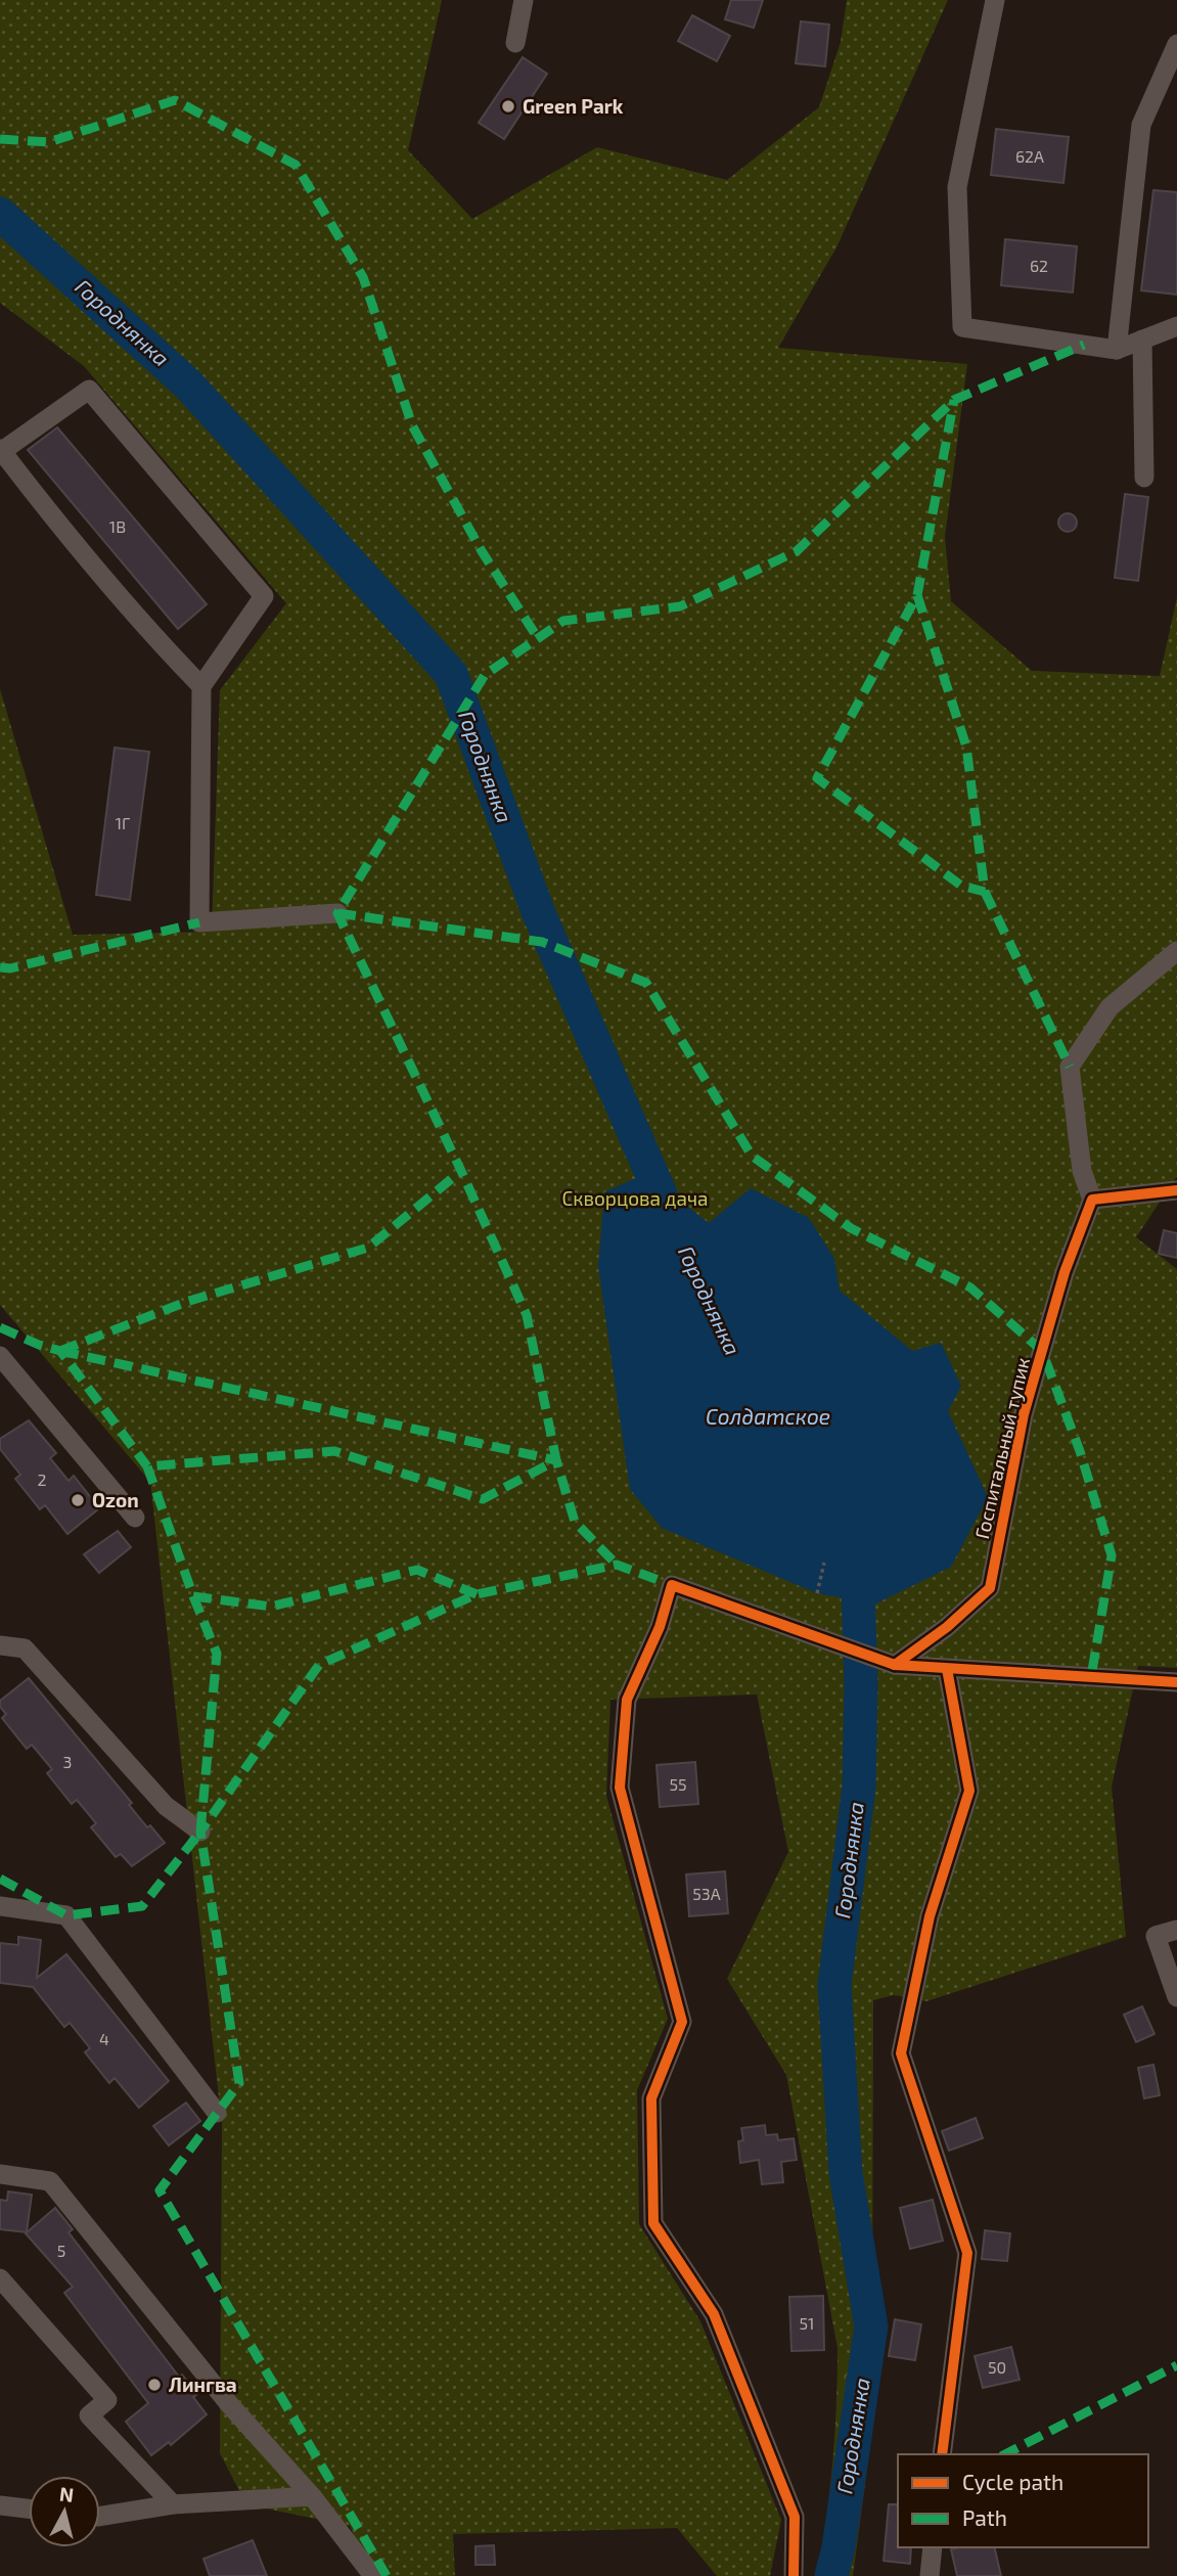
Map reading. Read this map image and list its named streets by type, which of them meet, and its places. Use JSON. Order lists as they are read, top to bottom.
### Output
{
  "streets": {
    "street": ["Госпитальный тупик"]
  },
  "water": ["Городнянка", "Солдатское"],
  "parks": ["Скворцова дача"],
  "places": ["Green Park", "Ozon", "Лингва"],
  "house_numbers": [
    "62А",
    "62",
    "1В",
    "1Г",
    "2",
    "3",
    "55",
    "53А",
    "4",
    "5",
    "51",
    "50"
  ],
  "legend": ["Cycle path", "Path"],
  "north": "top"
}
